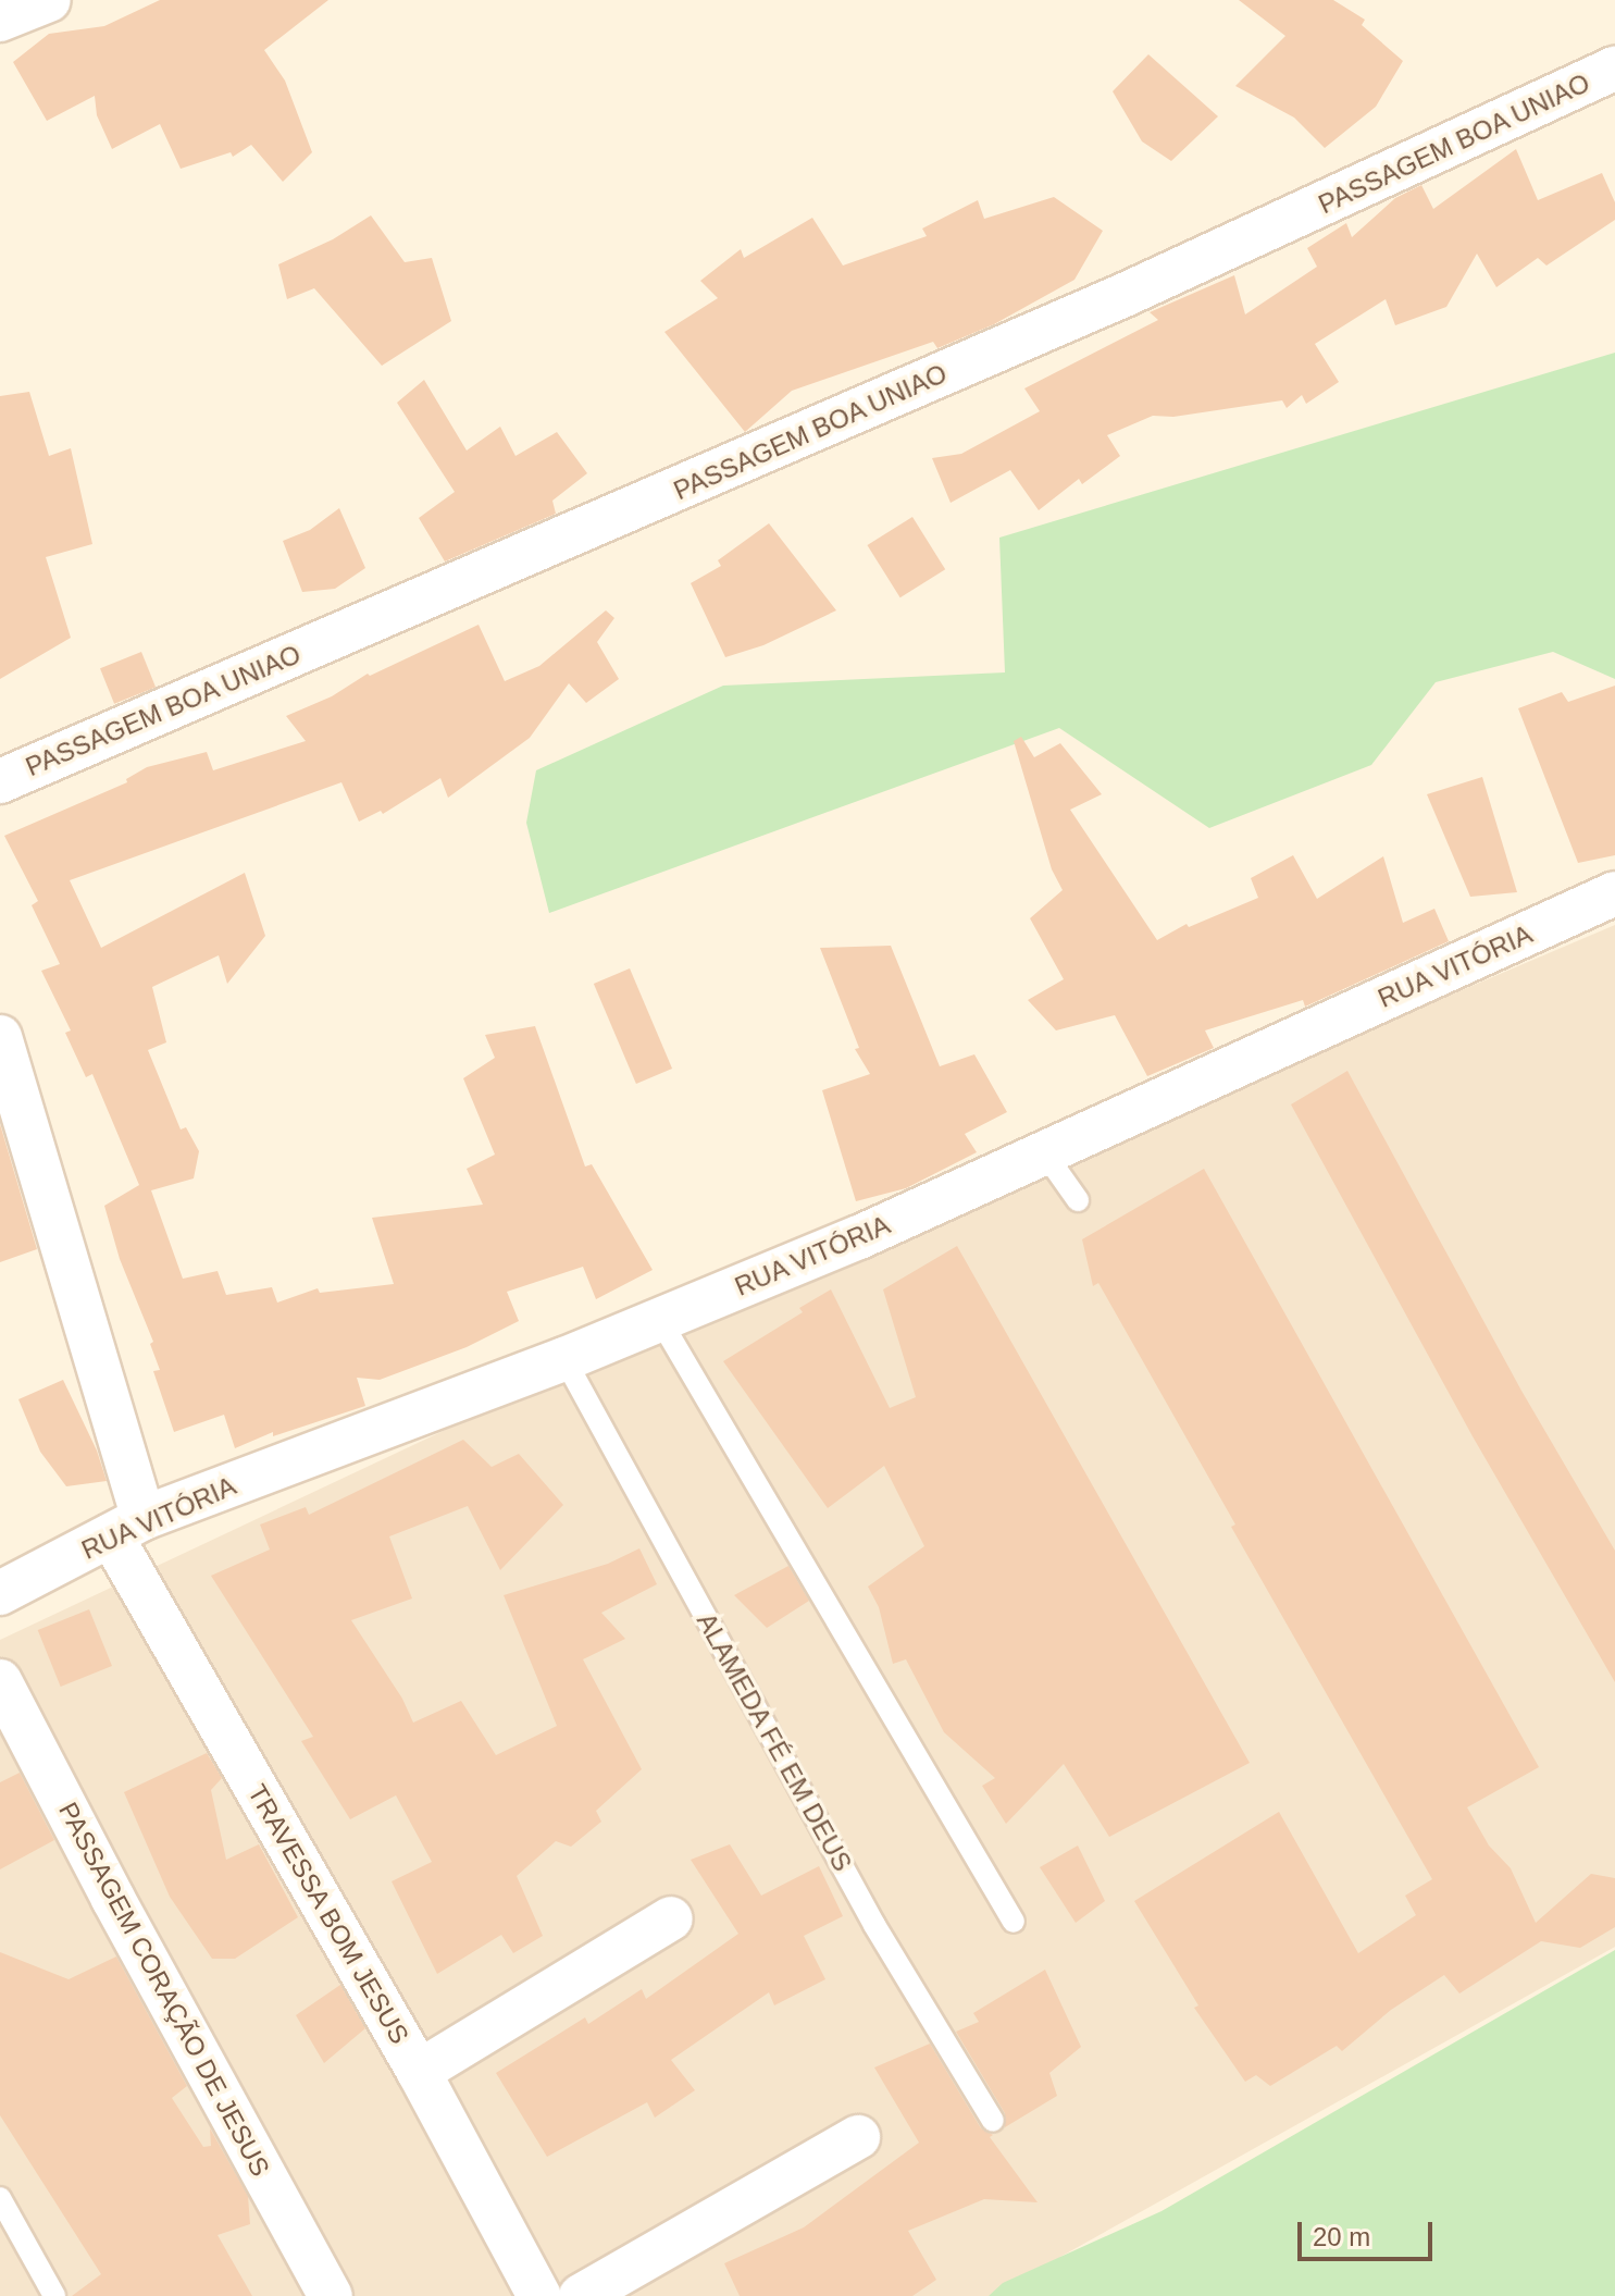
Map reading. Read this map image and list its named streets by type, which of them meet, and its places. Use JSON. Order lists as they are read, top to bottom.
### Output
{
  "streets": {
    "street": [
      "PASSAGEM BOA UNIAO",
      "RUA VITÓRIA",
      "TRAVESSA BOM JESUS",
      "PASSAGEM CORAÇÃO DE JESUS"
    ],
    "lane": ["ALAMEDA FÉ EM DEUS"]
  },
  "crossings": [
    ["RUA VITÓRIA", "ALAMEDA FÉ EM DEUS"],
    ["RUA VITÓRIA", "TRAVESSA BOM JESUS"]
  ],
  "scale_bar": "20 m"
}
